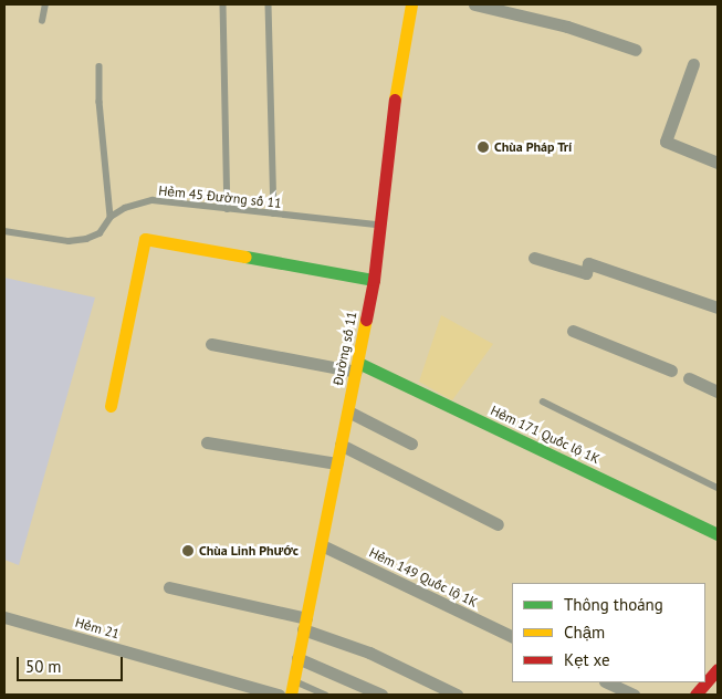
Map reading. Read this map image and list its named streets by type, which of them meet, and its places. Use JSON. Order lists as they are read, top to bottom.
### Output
{
  "streets": {
    "street": [
      "Đường số 11",
      "Hẻm 171 Quốc lộ 1K",
      "Hẻm 149 Quốc lộ 1K",
      "Hẻm 21"
    ],
    "lane": ["Hẻm 45 Đường số 11"]
  },
  "crossings": [
    ["Hẻm 45 Đường số 11", "Đường số 11"],
    ["Đường số 11", "Hẻm 171 Quốc lộ 1K"],
    ["Đường số 11", "Hẻm 149 Quốc lộ 1K"]
  ],
  "places": ["Chùa Pháp Trí", "Chùa Linh Phước"],
  "legend": ["Thông thoáng", "Chậm", "Kẹt xe"],
  "scale_bar": "50 m"
}
